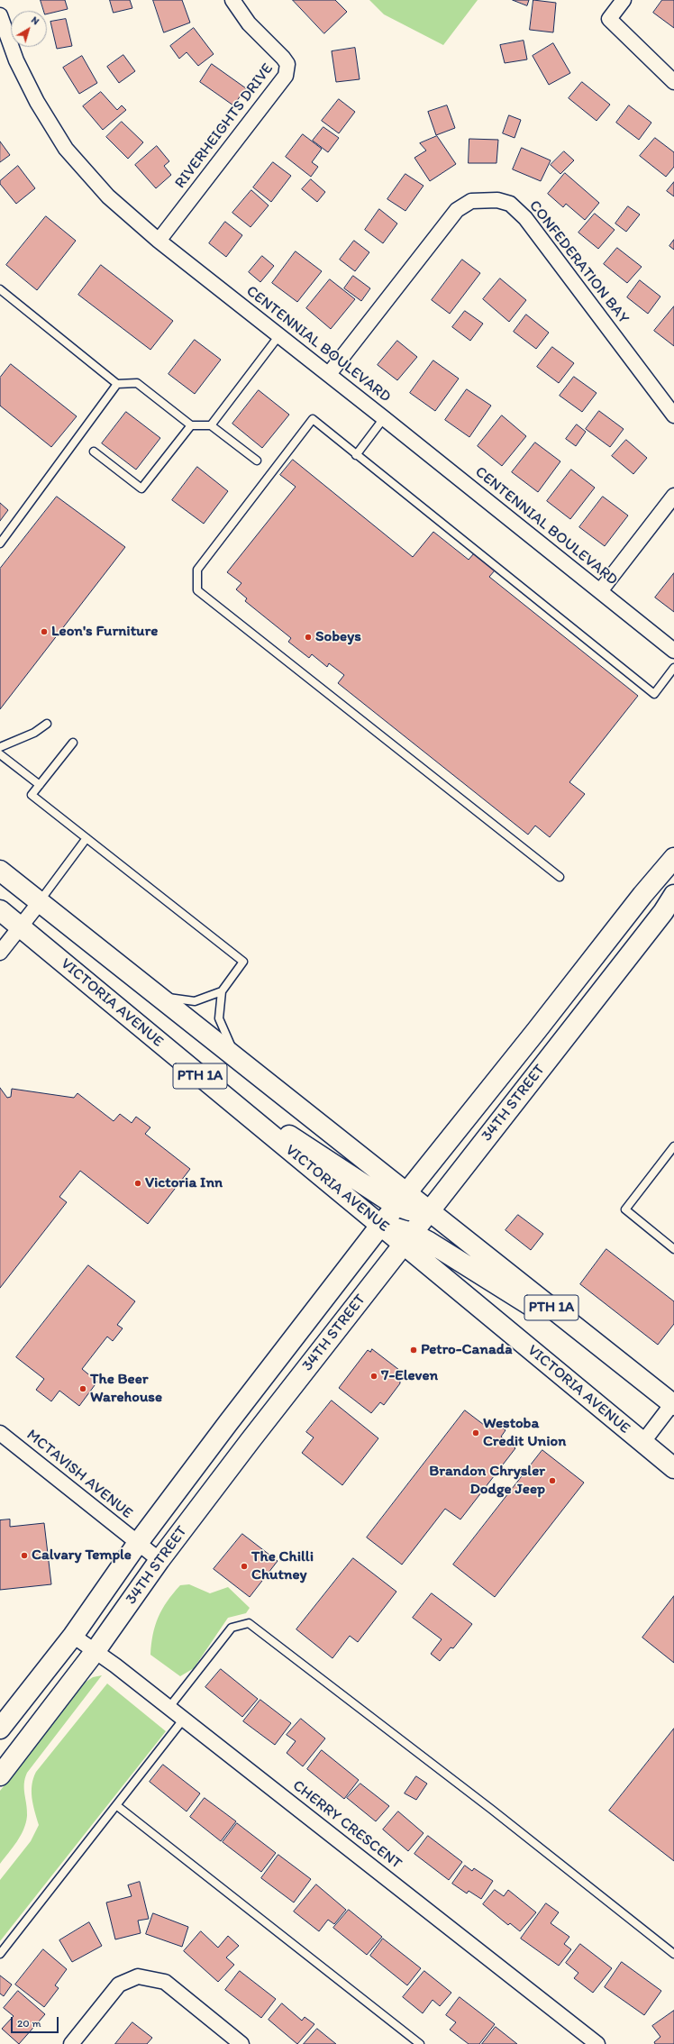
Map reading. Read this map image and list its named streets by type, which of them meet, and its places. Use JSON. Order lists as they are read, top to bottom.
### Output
{
  "streets": {
    "main road": ["VICTORIA AVENUE", "PTH 1A", "34TH STREET"],
    "street": [
      "RIVERHEIGHTS DRIVE",
      "CONFEDERATION BAY",
      "CENTENNIAL BOULEVARD",
      "MCTAVISH AVENUE",
      "CHERRY CRESCENT"
    ]
  },
  "crossings": [
    ["RIVERHEIGHTS DRIVE", "CENTENNIAL BOULEVARD"],
    ["CONFEDERATION BAY", "CENTENNIAL BOULEVARD"],
    ["VICTORIA AVENUE", "34TH STREET"],
    ["PTH 1A", "34TH STREET"],
    ["34TH STREET", "MCTAVISH AVENUE"],
    ["34TH STREET", "CHERRY CRESCENT"]
  ],
  "places": [
    "Leon's Furniture",
    "Sobeys",
    "Victoria Inn",
    "Petro-Canada",
    "7-Eleven",
    "The Beer Warehouse",
    "Westoba Credit Union",
    "Brandon Chrysler Dodge Jeep",
    "Calvary Temple",
    "The Chilli Chutney"
  ],
  "scale_bar": "20 m",
  "north": "top right"
}
